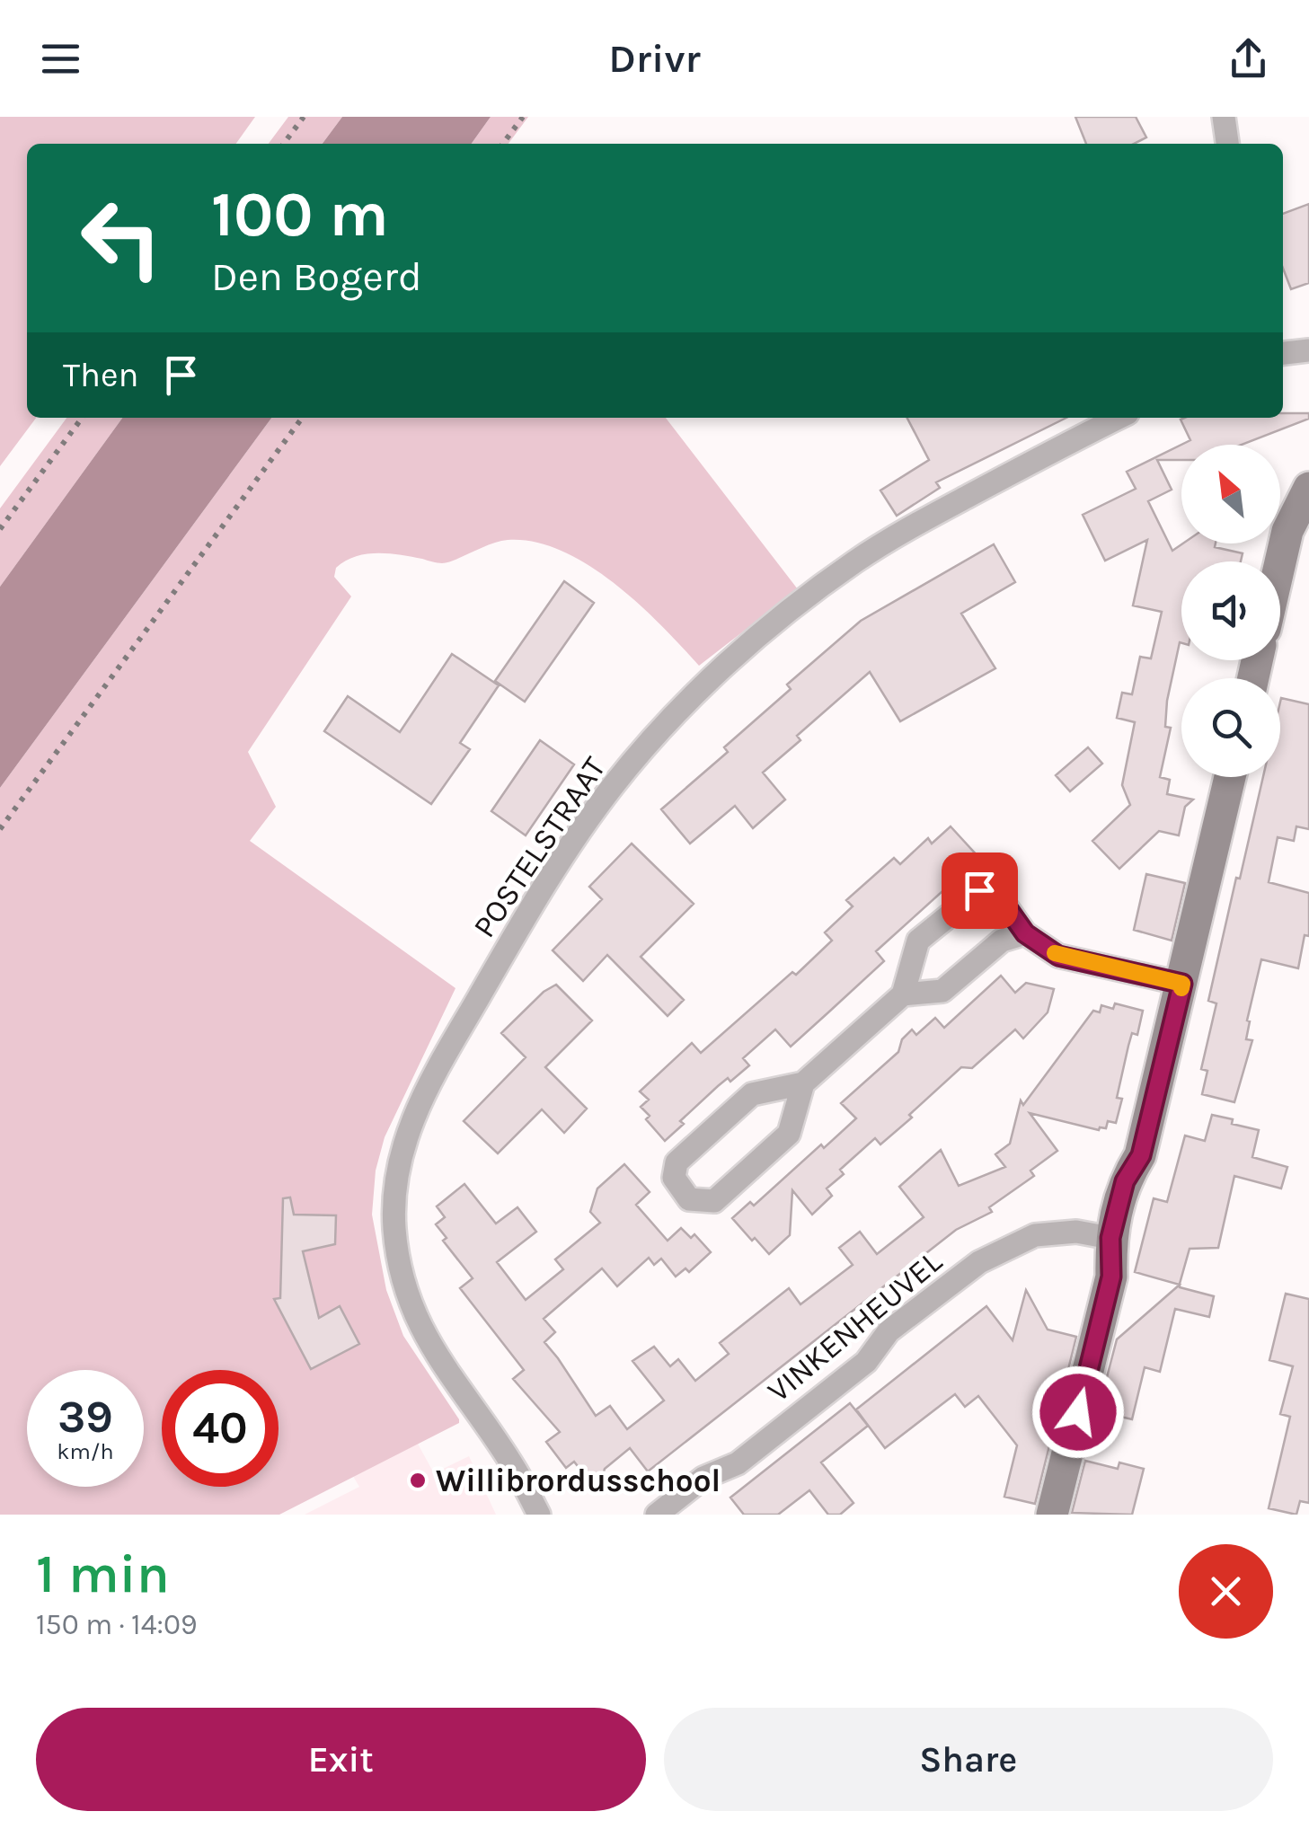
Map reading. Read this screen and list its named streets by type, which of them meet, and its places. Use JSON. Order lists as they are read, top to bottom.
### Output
{
  "streets": {
    "street": ["POSTELSTRAAT", "VINKENHEUVEL"]
  },
  "places": ["Willibrordusschool"],
  "north": "top left",
  "page": {
    "header": "Drivr",
    "turn": ["100 m", "Den Bogerd"],
    "then": "Then",
    "speed": "39 km/h",
    "limit": "40",
    "heading": ["1 min", "150 m · 14:09"],
    "buttons": ["Exit", "Share"]
  }
}
